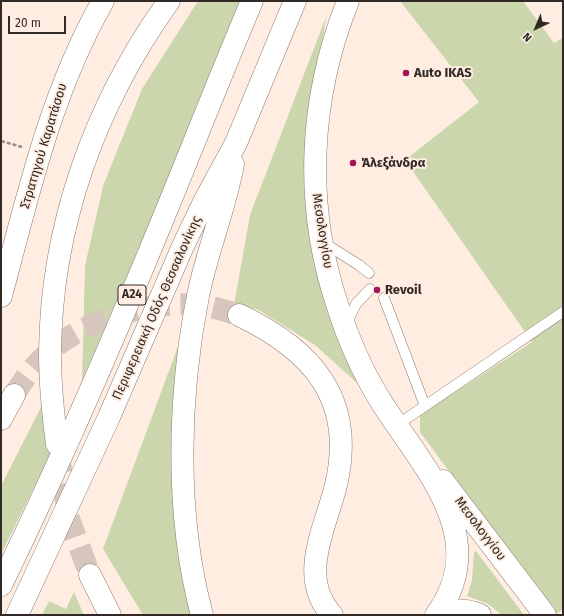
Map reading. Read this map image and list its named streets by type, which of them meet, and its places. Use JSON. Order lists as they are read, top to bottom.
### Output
{
  "streets": {
    "main road": [
      "Στρατηγού Καρατάσου",
      "Μεσολογγίου",
      "Α24",
      "Περιφερειακή Οδός Θεσσαλονίκης"
    ]
  },
  "places": ["Auto IKAS", "Άλεξάνδρα", "Revoil"],
  "scale_bar": "20 m",
  "north": "bottom left"
}
